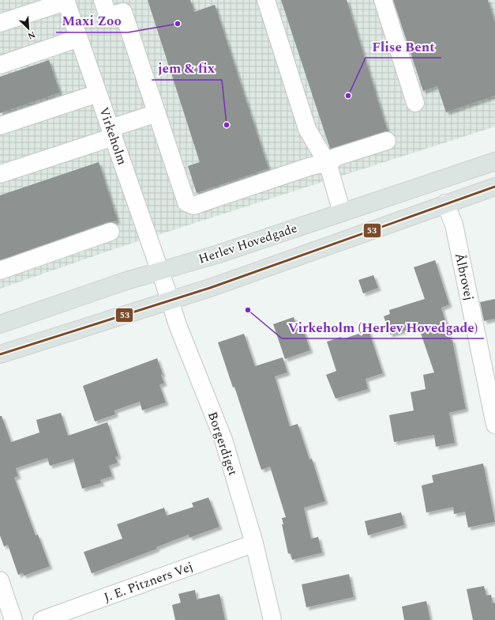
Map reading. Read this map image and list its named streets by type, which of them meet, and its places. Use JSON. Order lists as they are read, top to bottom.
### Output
{
  "streets": {
    "main road": ["Herlev Hovedgade"],
    "street": [
      "Virkeholm",
      "Ålbrovej",
      "Borgerdiget",
      "J. E. Pitzners Vej"
    ]
  },
  "crossings": [
    ["Virkeholm", "Herlev Hovedgade"],
    ["Virkeholm", "Borgerdiget"],
    ["Herlev Hovedgade", "Borgerdiget"],
    ["Borgerdiget", "J. E. Pitzners Vej"]
  ],
  "places": [
    "Maxi Zoo",
    "Flise Bent",
    "jem & fix",
    "Virkeholm (Herlev Hovedgade)"
  ],
  "lines": ["transit line 53"],
  "north": "bottom right"
}
